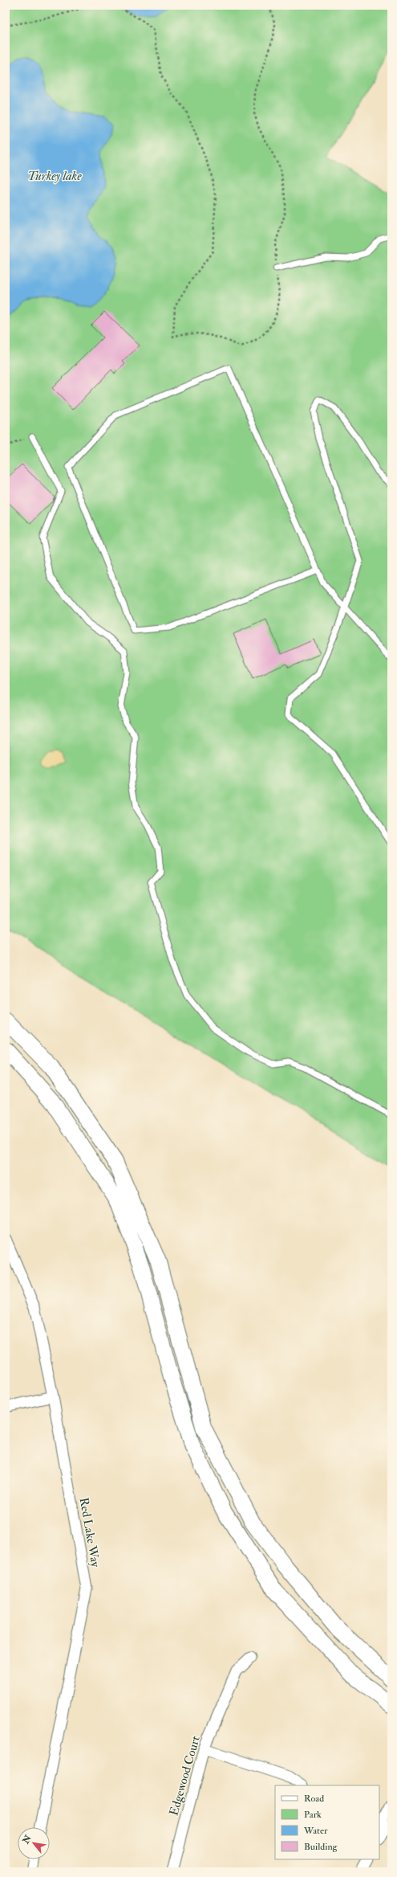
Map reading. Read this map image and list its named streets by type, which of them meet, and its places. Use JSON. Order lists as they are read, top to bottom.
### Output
{
  "streets": {
    "street": ["Red Lake Way", "Edgewood Court"]
  },
  "water": ["Turkey lake"],
  "legend": [
    "Road",
    "Park",
    "Water",
    "Building"
  ],
  "north": "top left"
}
